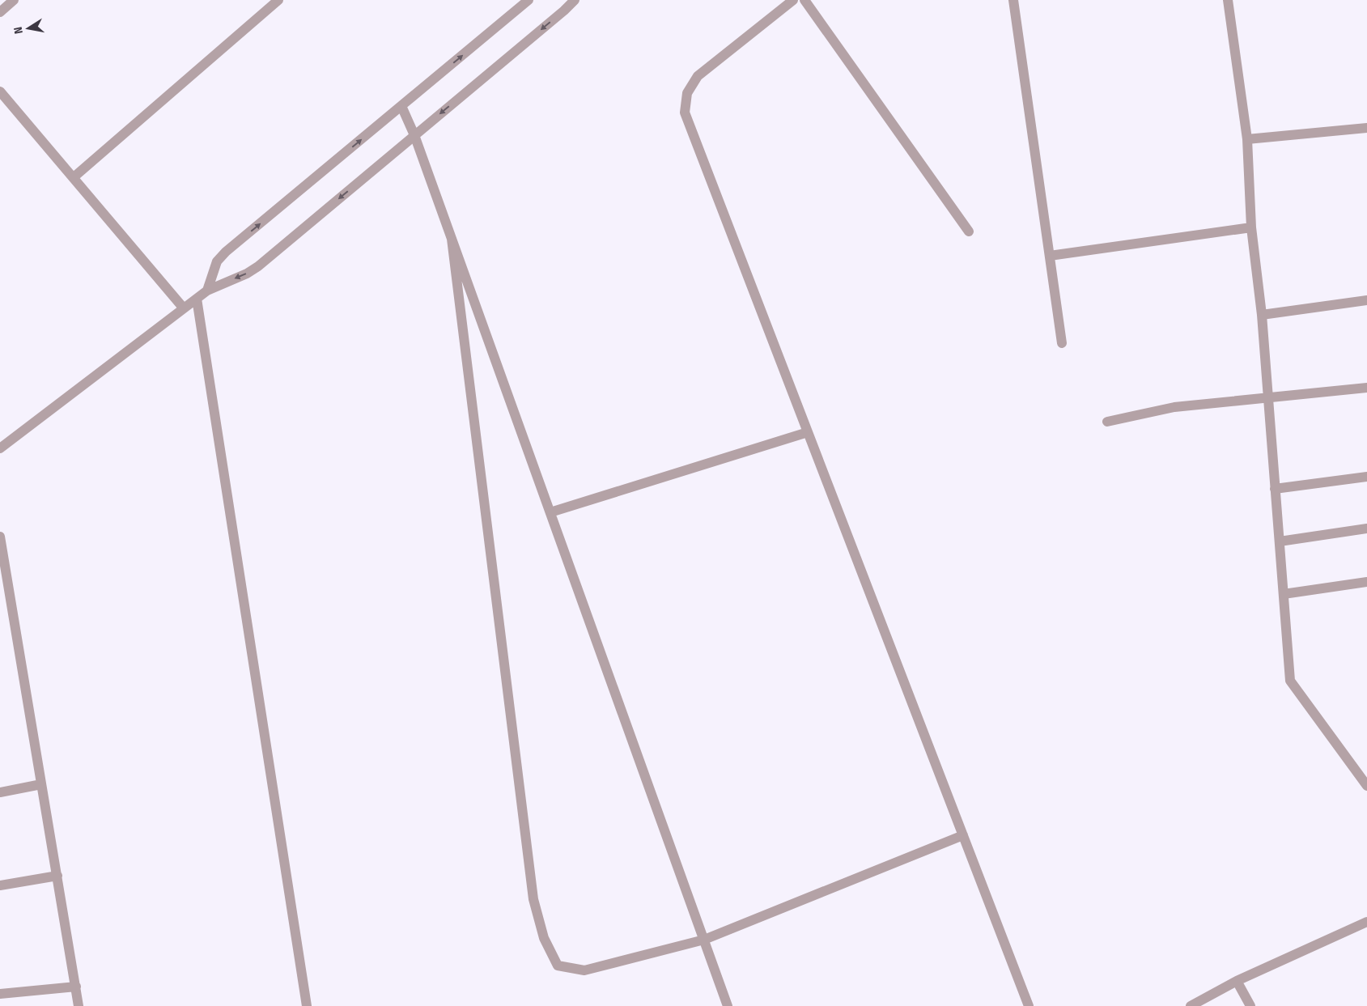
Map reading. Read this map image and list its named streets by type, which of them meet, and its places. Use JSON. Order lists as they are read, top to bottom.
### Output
{
  "north": "left"
}
